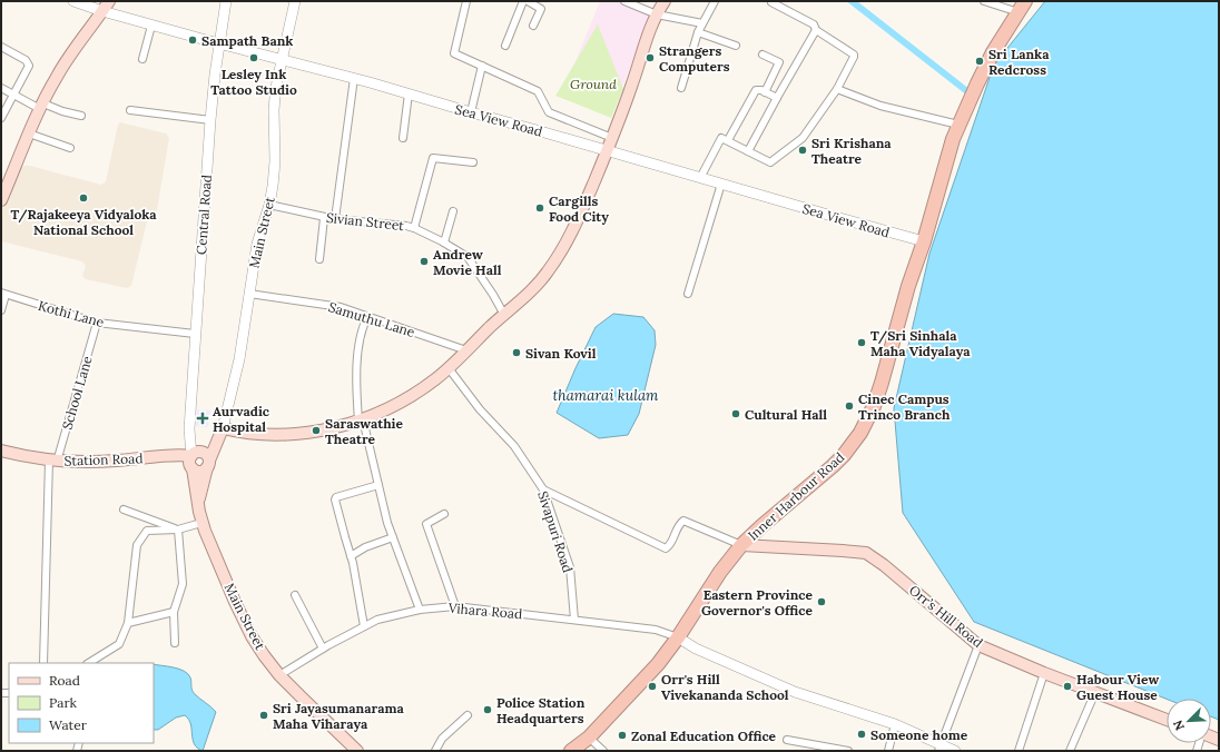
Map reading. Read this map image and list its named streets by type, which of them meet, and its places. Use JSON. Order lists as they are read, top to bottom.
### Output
{
  "streets": {
    "highway": ["Inner Harbour Road"],
    "main road": [
      "Sea View Road",
      "Central Road",
      "Main Street",
      "Station Road",
      "Orr’s Hill Road"
    ],
    "street": [
      "Sivian Street",
      "Kothi Lane",
      "Samuthu Lane",
      "School Lane",
      "Sivapuri Road",
      "Vihara Road"
    ]
  },
  "crossings": [
    ["Sea View Road", "Central Road"],
    ["Sea View Road", "Main Street"],
    ["Sea View Road", "Inner Harbour Road"],
    ["Central Road", "Main Street"],
    ["Central Road", "Kothi Lane"],
    ["Central Road", "Station Road"],
    ["Sivian Street", "Main Street"],
    ["Main Street", "Samuthu Lane"],
    ["Main Street", "Station Road"],
    ["Main Street", "Vihara Road"],
    ["Kothi Lane", "School Lane"],
    ["School Lane", "Station Road"],
    ["Inner Harbour Road", "Vihara Road"],
    ["Inner Harbour Road", "Orr’s Hill Road"],
    ["Sivapuri Road", "Vihara Road"]
  ],
  "water": ["thamarai kulam"],
  "parks": ["Ground"],
  "places": {
    "other": [
      "Sampath Bank",
      "Lesley Ink Tattoo Studio",
      "Strangers Computers",
      "Sri Lanka Redcross",
      "Sri Krishana Theatre",
      "T/Rajakeeya Vidyaloka National School",
      "Cargills Food City",
      "Andrew Movie Hall",
      "T/Sri Sinhala Maha Vidyalaya",
      "Sivan Kovil",
      "Cinec Campus Trinco Branch",
      "Cultural Hall",
      "Saraswathie Theatre",
      "Eastern Province Governor's Office",
      "Orr's Hill Vivekananda School",
      "Habour View Guest House",
      "Police Station Headquarters",
      "Sri Jayasumanarama Maha Viharaya",
      "Someone home",
      "Zonal Education Office"
    ],
    "health": ["Aurvadic Hospital"]
  },
  "legend": ["Road", "Park", "Water"],
  "north": "bottom left"
}
